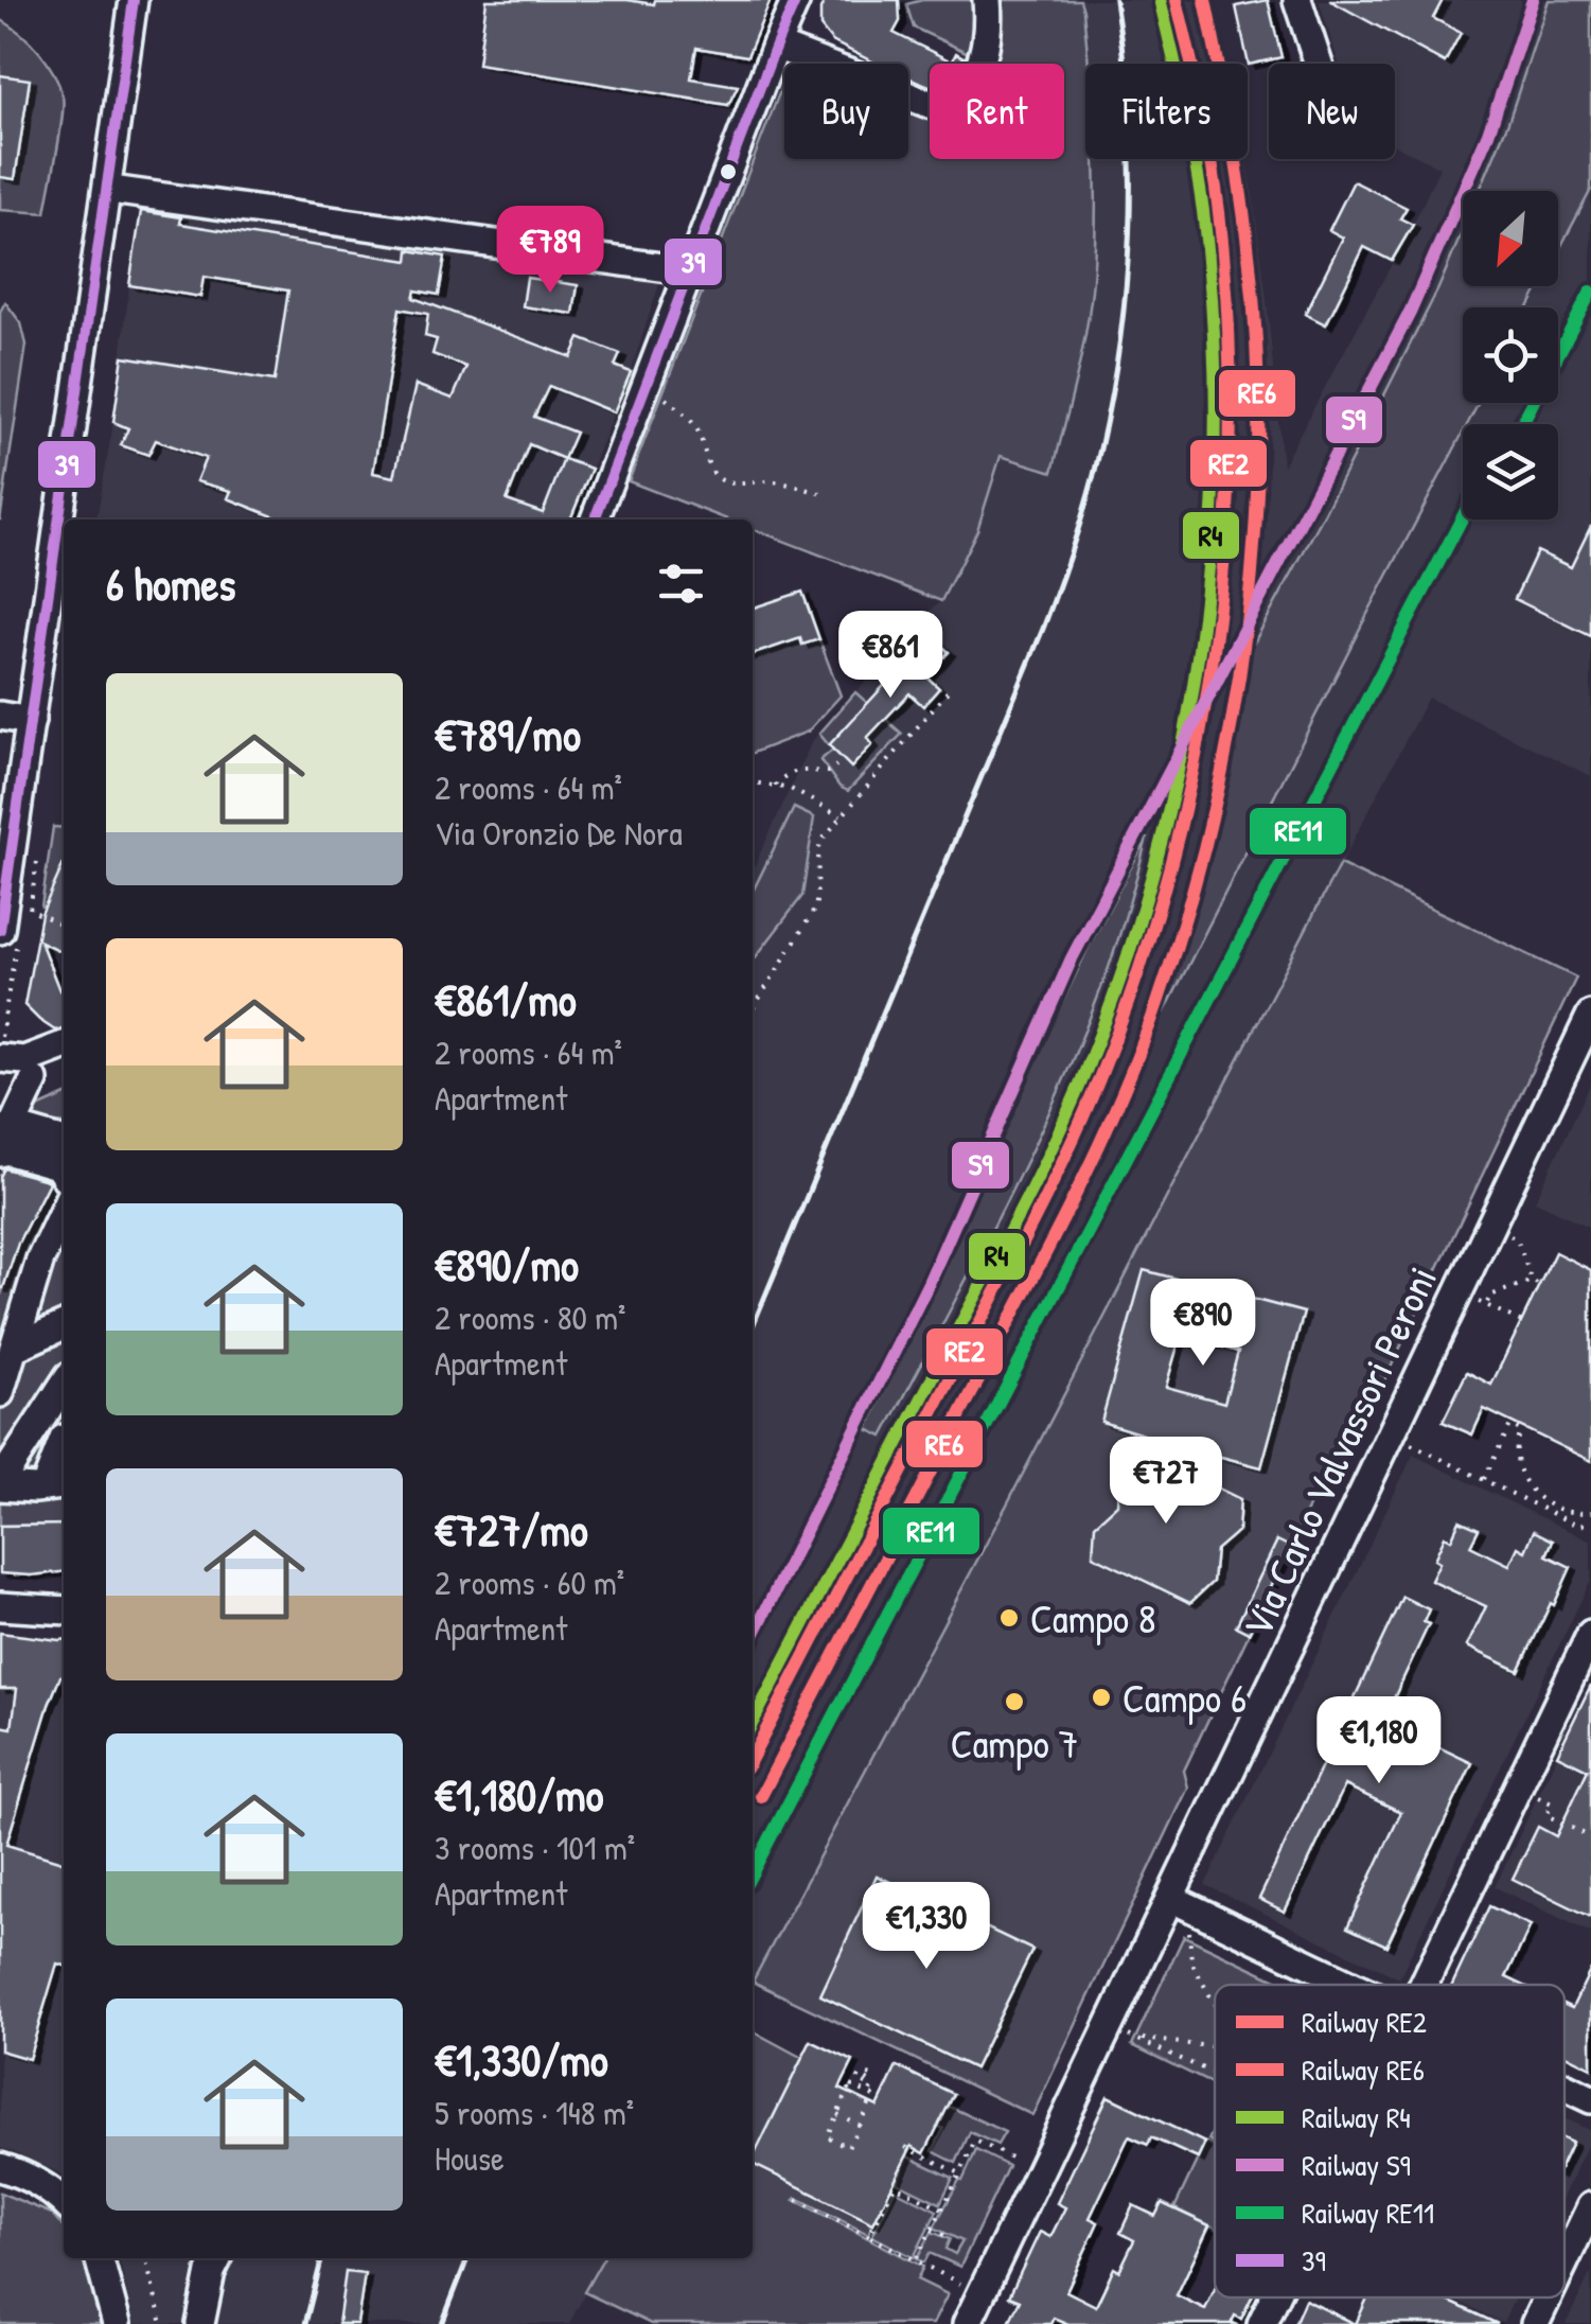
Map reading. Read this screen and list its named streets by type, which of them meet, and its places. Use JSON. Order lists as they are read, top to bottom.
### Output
{
  "streets": {
    "street": ["Via Carlo Valvassori Peroni"]
  },
  "places": ["Campo 8", "Campo 6", "Campo 7"],
  "lines": [
    "rail line RE2",
    "rail line RE6",
    "rail line S9",
    "transit line 39",
    "rail line R4",
    "rail line RE11"
  ],
  "legend": [
    "Railway RE2",
    "Railway RE6",
    "Railway R4",
    "Railway S9",
    "Railway RE11",
    "39"
  ],
  "north": "bottom left",
  "page": {
    "chip": [
      "Buy",
      "Rent",
      "Filters",
      "New"
    ],
    "price": [
      "€789",
      "€861",
      "€890",
      "€727",
      "€1,180",
      "€1,330"
    ],
    "heading": "6 homes",
    "list": [
      {
        "name": "€789/mo",
        "note": "2 rooms · 64 m² · Via Oronzio De Nora"
      },
      {
        "name": "€861/mo",
        "note": "2 rooms · 64 m² · Apartment"
      },
      {
        "name": "€890/mo",
        "note": "2 rooms · 80 m² · Apartment"
      },
      {
        "name": "€727/mo",
        "note": "2 rooms · 60 m² · Apartment"
      },
      {
        "name": "€1,180/mo",
        "note": "3 rooms · 101 m² · Apartment"
      },
      {
        "name": "€1,330/mo",
        "note": "5 rooms · 148 m² · House"
      }
    ]
  }
}
